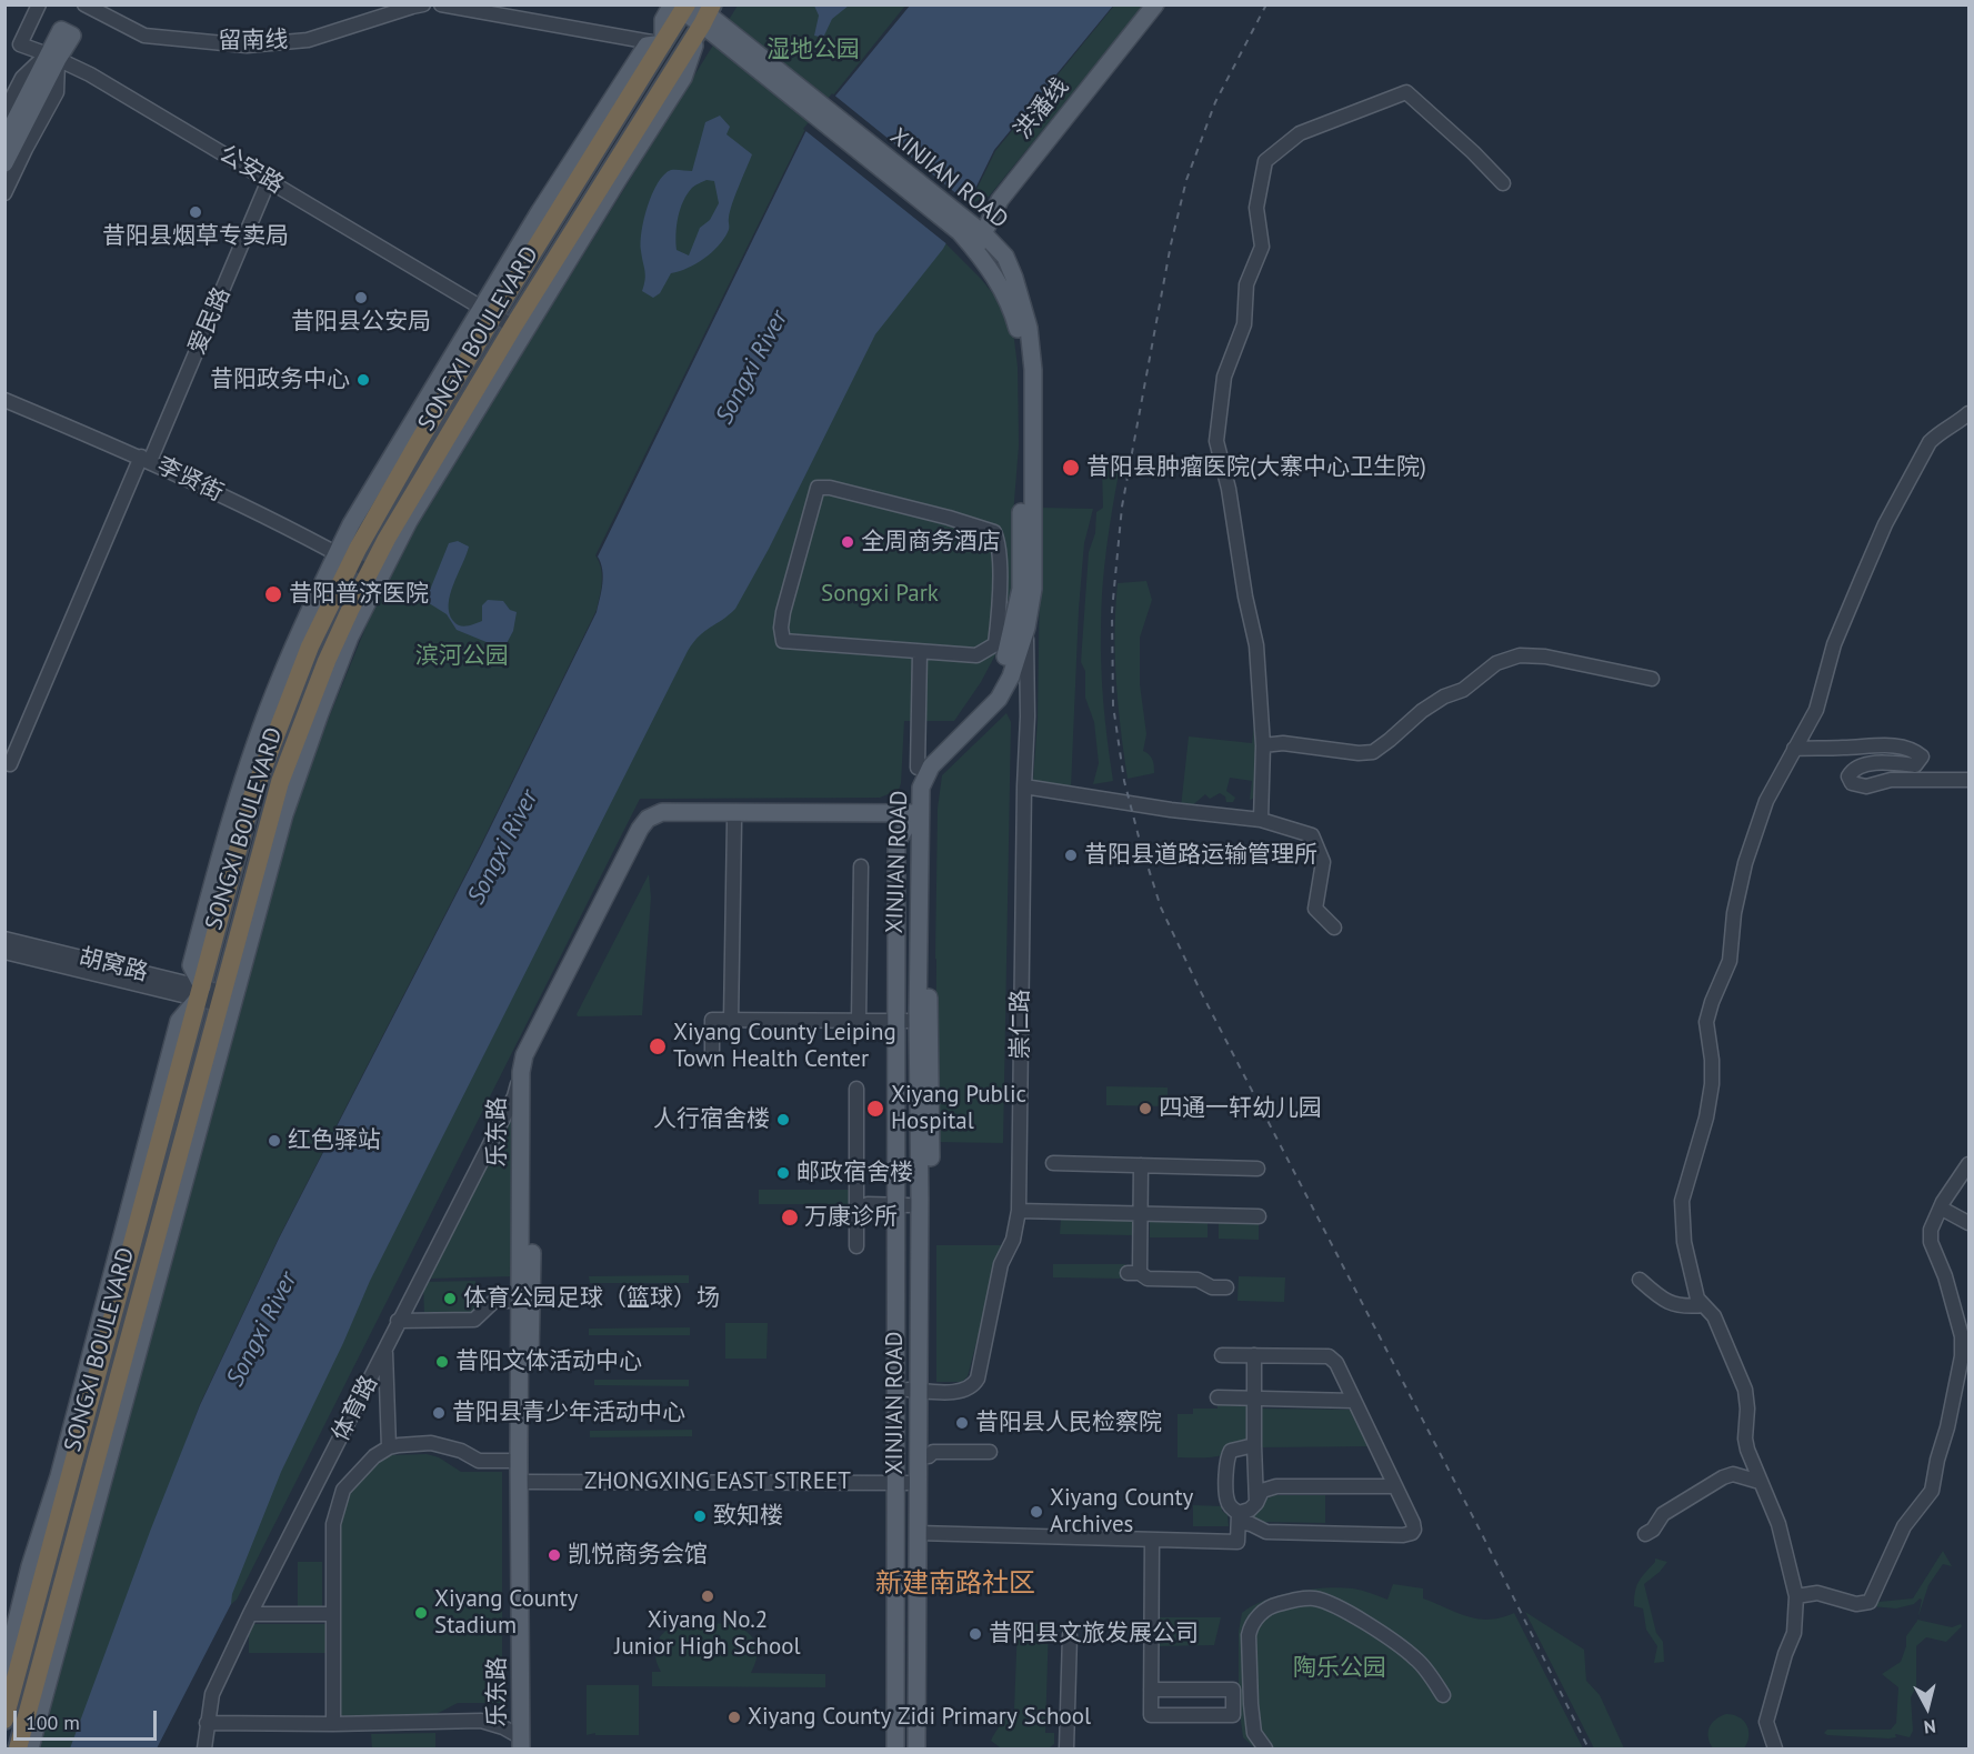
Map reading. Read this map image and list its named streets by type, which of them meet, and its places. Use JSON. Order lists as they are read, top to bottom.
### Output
{
  "streets": {
    "highway": ["SONGXI BOULEVARD"],
    "main road": ["洪潘线", "XINJIAN ROAD", "乐东路"],
    "street": [
      "留南线",
      "公安路",
      "爱民路",
      "李贤街",
      "胡窝路",
      "崇仁路",
      "体育路",
      "ZHONGXING EAST STREET"
    ]
  },
  "crossings": [
    ["洪潘线", "XINJIAN ROAD"],
    ["公安路", "爱民路"],
    ["公安路", "SONGXI BOULEVARD"],
    ["XINJIAN ROAD", "SONGXI BOULEVARD"],
    ["XINJIAN ROAD", "崇仁路"],
    ["XINJIAN ROAD", "乐东路"],
    ["XINJIAN ROAD", "ZHONGXING EAST STREET"],
    ["爱民路", "李贤街"],
    ["SONGXI BOULEVARD", "李贤街"],
    ["SONGXI BOULEVARD", "胡窝路"],
    ["乐东路", "体育路"],
    ["乐东路", "ZHONGXING EAST STREET"]
  ],
  "districts": ["新建南路社区"],
  "water": ["Songxi River"],
  "parks": [
    "湿地公园",
    "Songxi Park",
    "滨河公园",
    "陶乐公园"
  ],
  "places": [
    "昔阳县烟草专卖局",
    "昔阳县公安局",
    "昔阳政务中心",
    "昔阳县肿瘤医院(大寨中心卫生院)",
    "全周商务酒店",
    "昔阳普济医院",
    "昔阳县道路运输管理所",
    "Xiyang County Leiping Town Health Center",
    "Xiyang Public Hospital",
    "四通一轩幼儿园",
    "人行宿舍楼",
    "红色驿站",
    "邮政宿舍楼",
    "万康诊所",
    "体育公园足球（篮球）场",
    "昔阳文体活动中心",
    "昔阳县青少年活动中心",
    "昔阳县人民检察院",
    "Xiyang County Archives",
    "致知楼",
    "凯悦商务会馆",
    "Xiyang No.2 Junior High School",
    "Xiyang County Stadium",
    "昔阳县文旅发展公司",
    "Xiyang County Zidi Primary School"
  ],
  "scale_bar": "100 m",
  "north": "bottom"
}
